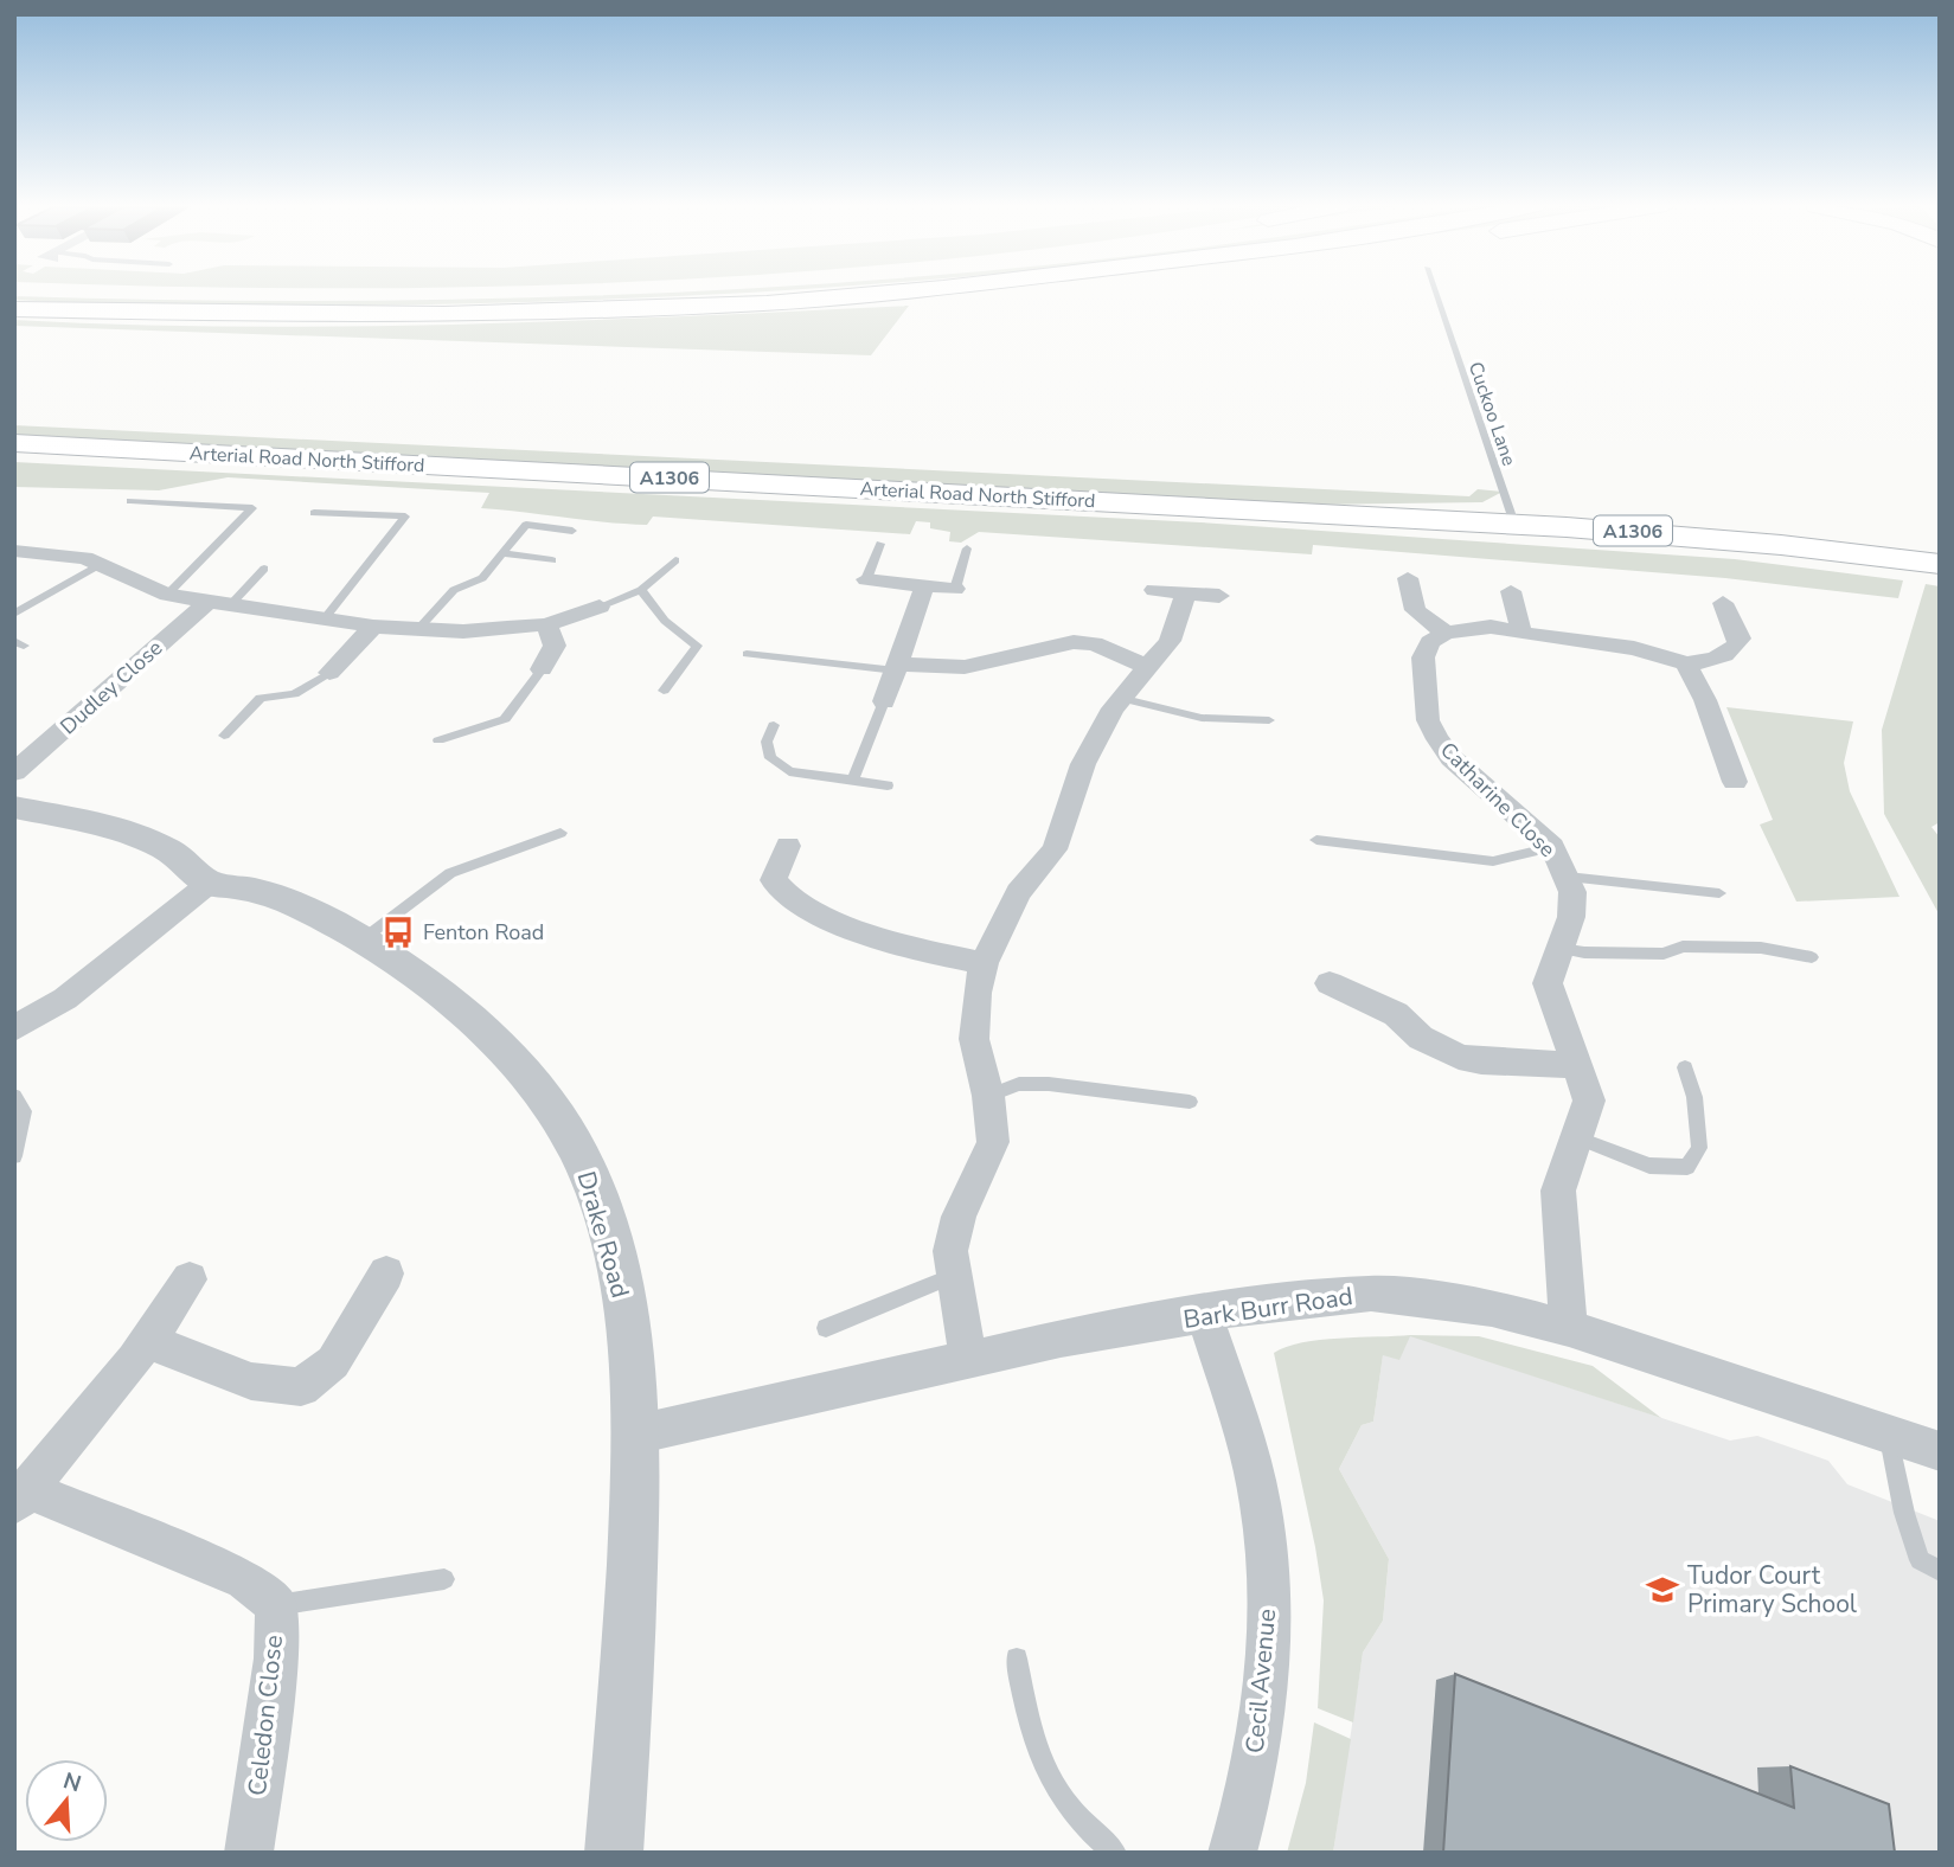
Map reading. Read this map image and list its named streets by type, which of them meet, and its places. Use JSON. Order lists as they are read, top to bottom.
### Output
{
  "streets": {
    "main road": ["Arterial Road North Stifford", "A1306"],
    "street": [
      "Dudley Close",
      "Catharine Close",
      "Drake Road",
      "Bark Burr Road",
      "Cecil Avenue",
      "Celedon Close"
    ],
    "lane": ["Cuckoo Lane"]
  },
  "crossings": [
    ["Cuckoo Lane", "Arterial Road North Stifford"],
    ["Catharine Close", "Bark Burr Road"],
    ["Drake Road", "Bark Burr Road"],
    ["Bark Burr Road", "Cecil Avenue"]
  ],
  "places": {
    "bus stop": ["Fenton Road"],
    "school or university": ["Tudor Court Primary School"]
  },
  "north": "top"
}
